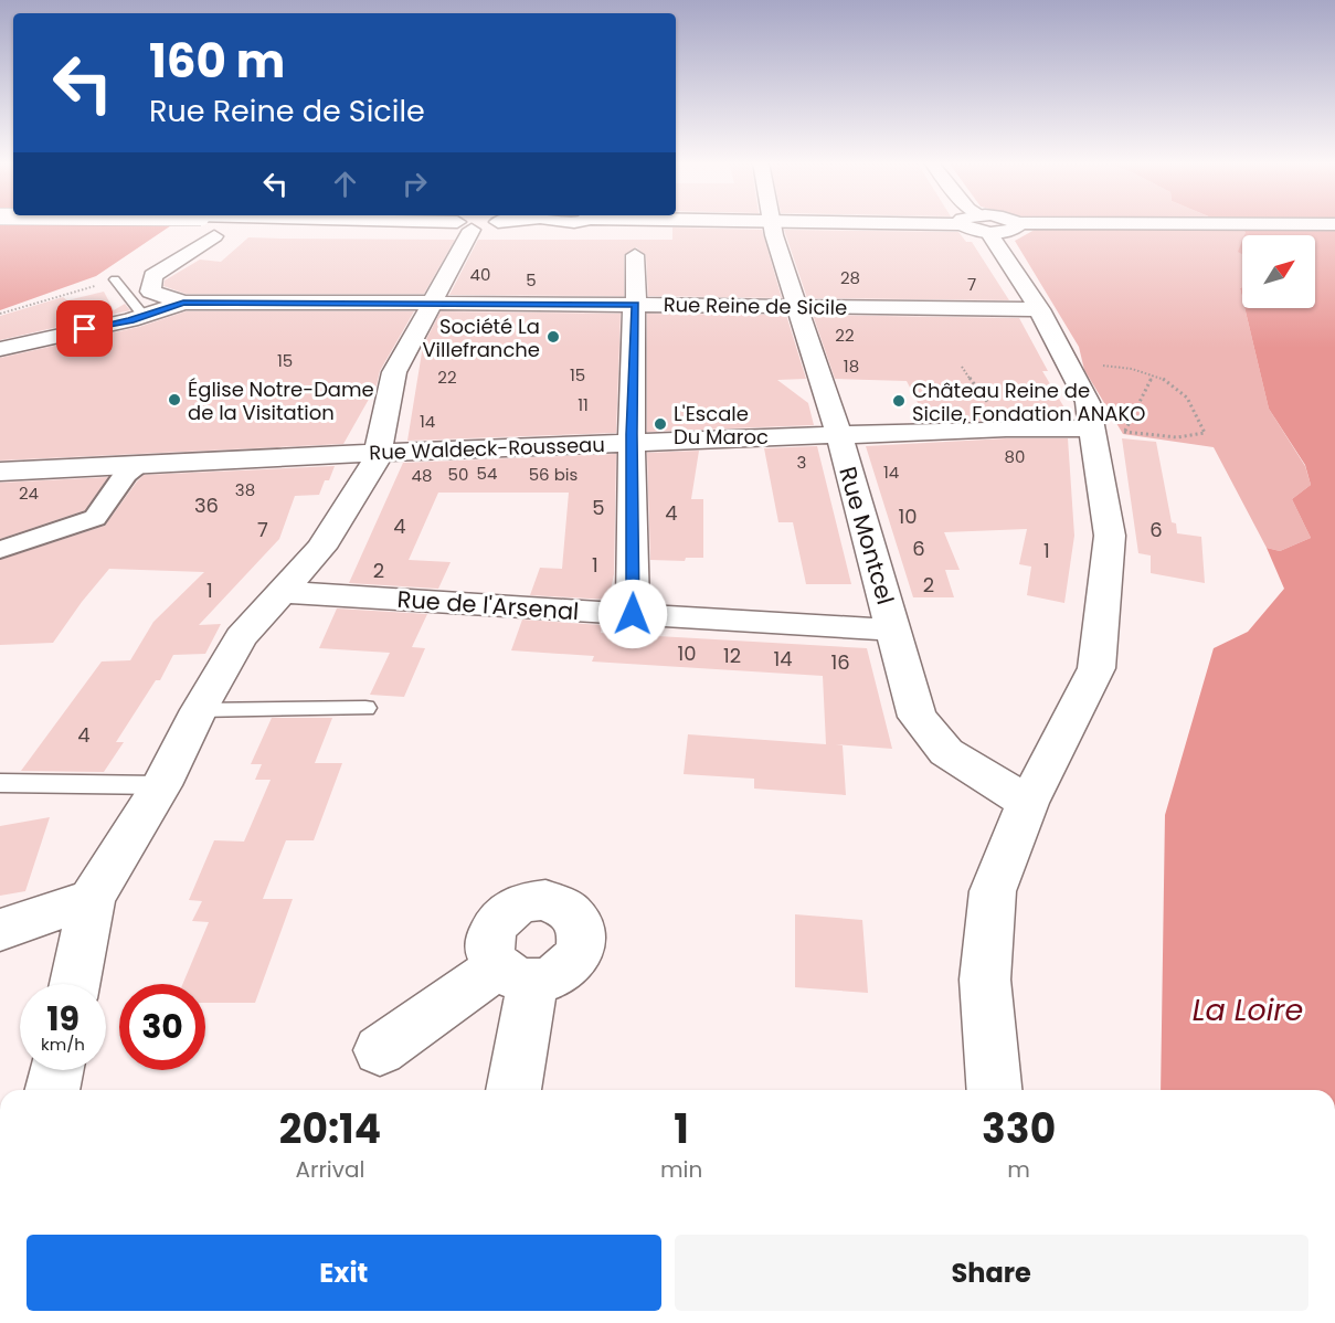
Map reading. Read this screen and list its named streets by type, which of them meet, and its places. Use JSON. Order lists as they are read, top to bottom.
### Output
{
  "streets": {
    "street": [
      "Rue Reine de Sicile",
      "Rue Waldeck-Rousseau",
      "Rue Montcel",
      "Rue de l'Arsenal"
    ]
  },
  "crossings": [
    ["Rue Reine de Sicile", "Rue Montcel"],
    ["Rue Waldeck-Rousseau", "Rue Montcel"],
    ["Rue Montcel", "Rue de l'Arsenal"]
  ],
  "water": ["La Loire"],
  "places": [
    "Société La Villefranche",
    "Église Notre-Dame de la Visitation",
    "Château Reine de Sicile, Fondation ANAKO",
    "L'Escale Du Maroc"
  ],
  "house_numbers": [
    "40",
    "28",
    "5",
    "7",
    "22",
    "15",
    "18",
    "15",
    "22",
    "11",
    "14",
    "80",
    "3",
    "14",
    "54",
    "50",
    "56 bis",
    "48",
    "38",
    "24",
    "36",
    "5",
    "4",
    "10",
    "4",
    "7",
    "6",
    "6",
    "1",
    "1",
    "2",
    "2",
    "1",
    "10",
    "12",
    "14",
    "16",
    "4"
  ],
  "north": "top right",
  "page": {
    "turn": ["160 m", "Rue Reine de Sicile"],
    "speed": "19 km/h",
    "limit": "30",
    "eta": [
      "20:14",
      "Arrival",
      "1",
      "min",
      "330",
      "m"
    ],
    "buttons": ["Exit", "Share"]
  }
}
